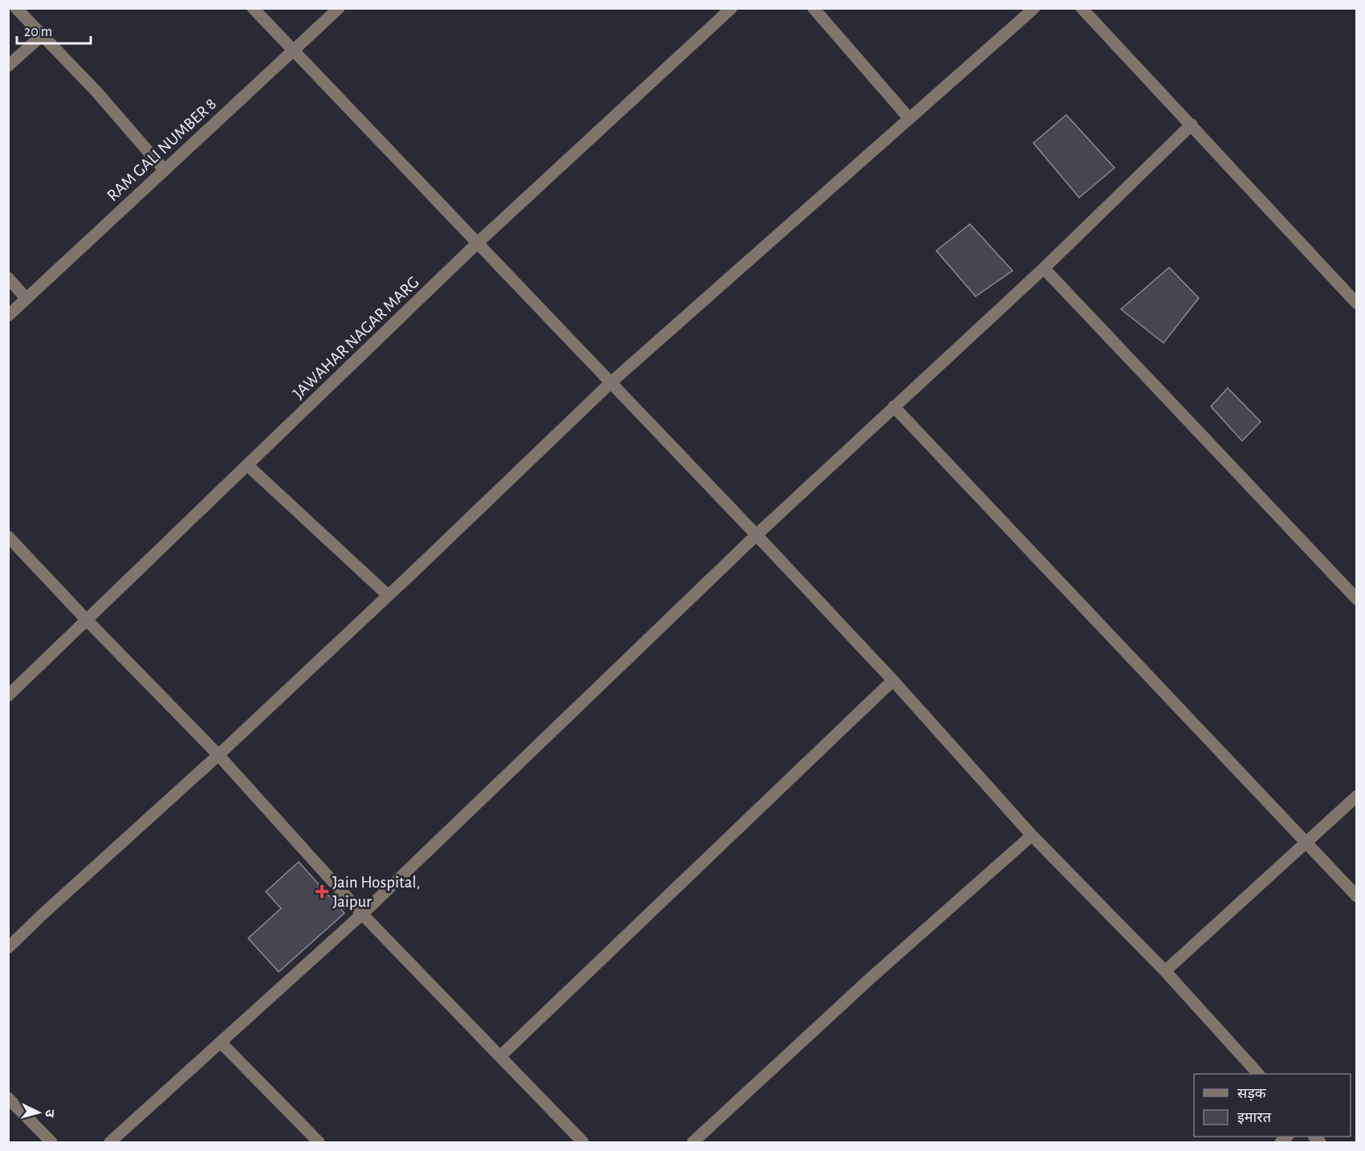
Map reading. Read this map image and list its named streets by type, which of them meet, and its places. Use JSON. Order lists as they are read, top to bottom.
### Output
{
  "streets": {
    "street": ["RAM GALI NUMBER 8", "JAWAHAR NAGAR MARG"]
  },
  "places": {
    "health": ["Jain Hospital, Jaipur"]
  },
  "legend": ["सड़क", "इमारत"],
  "scale_bar": "20 m",
  "north": "right"
}
